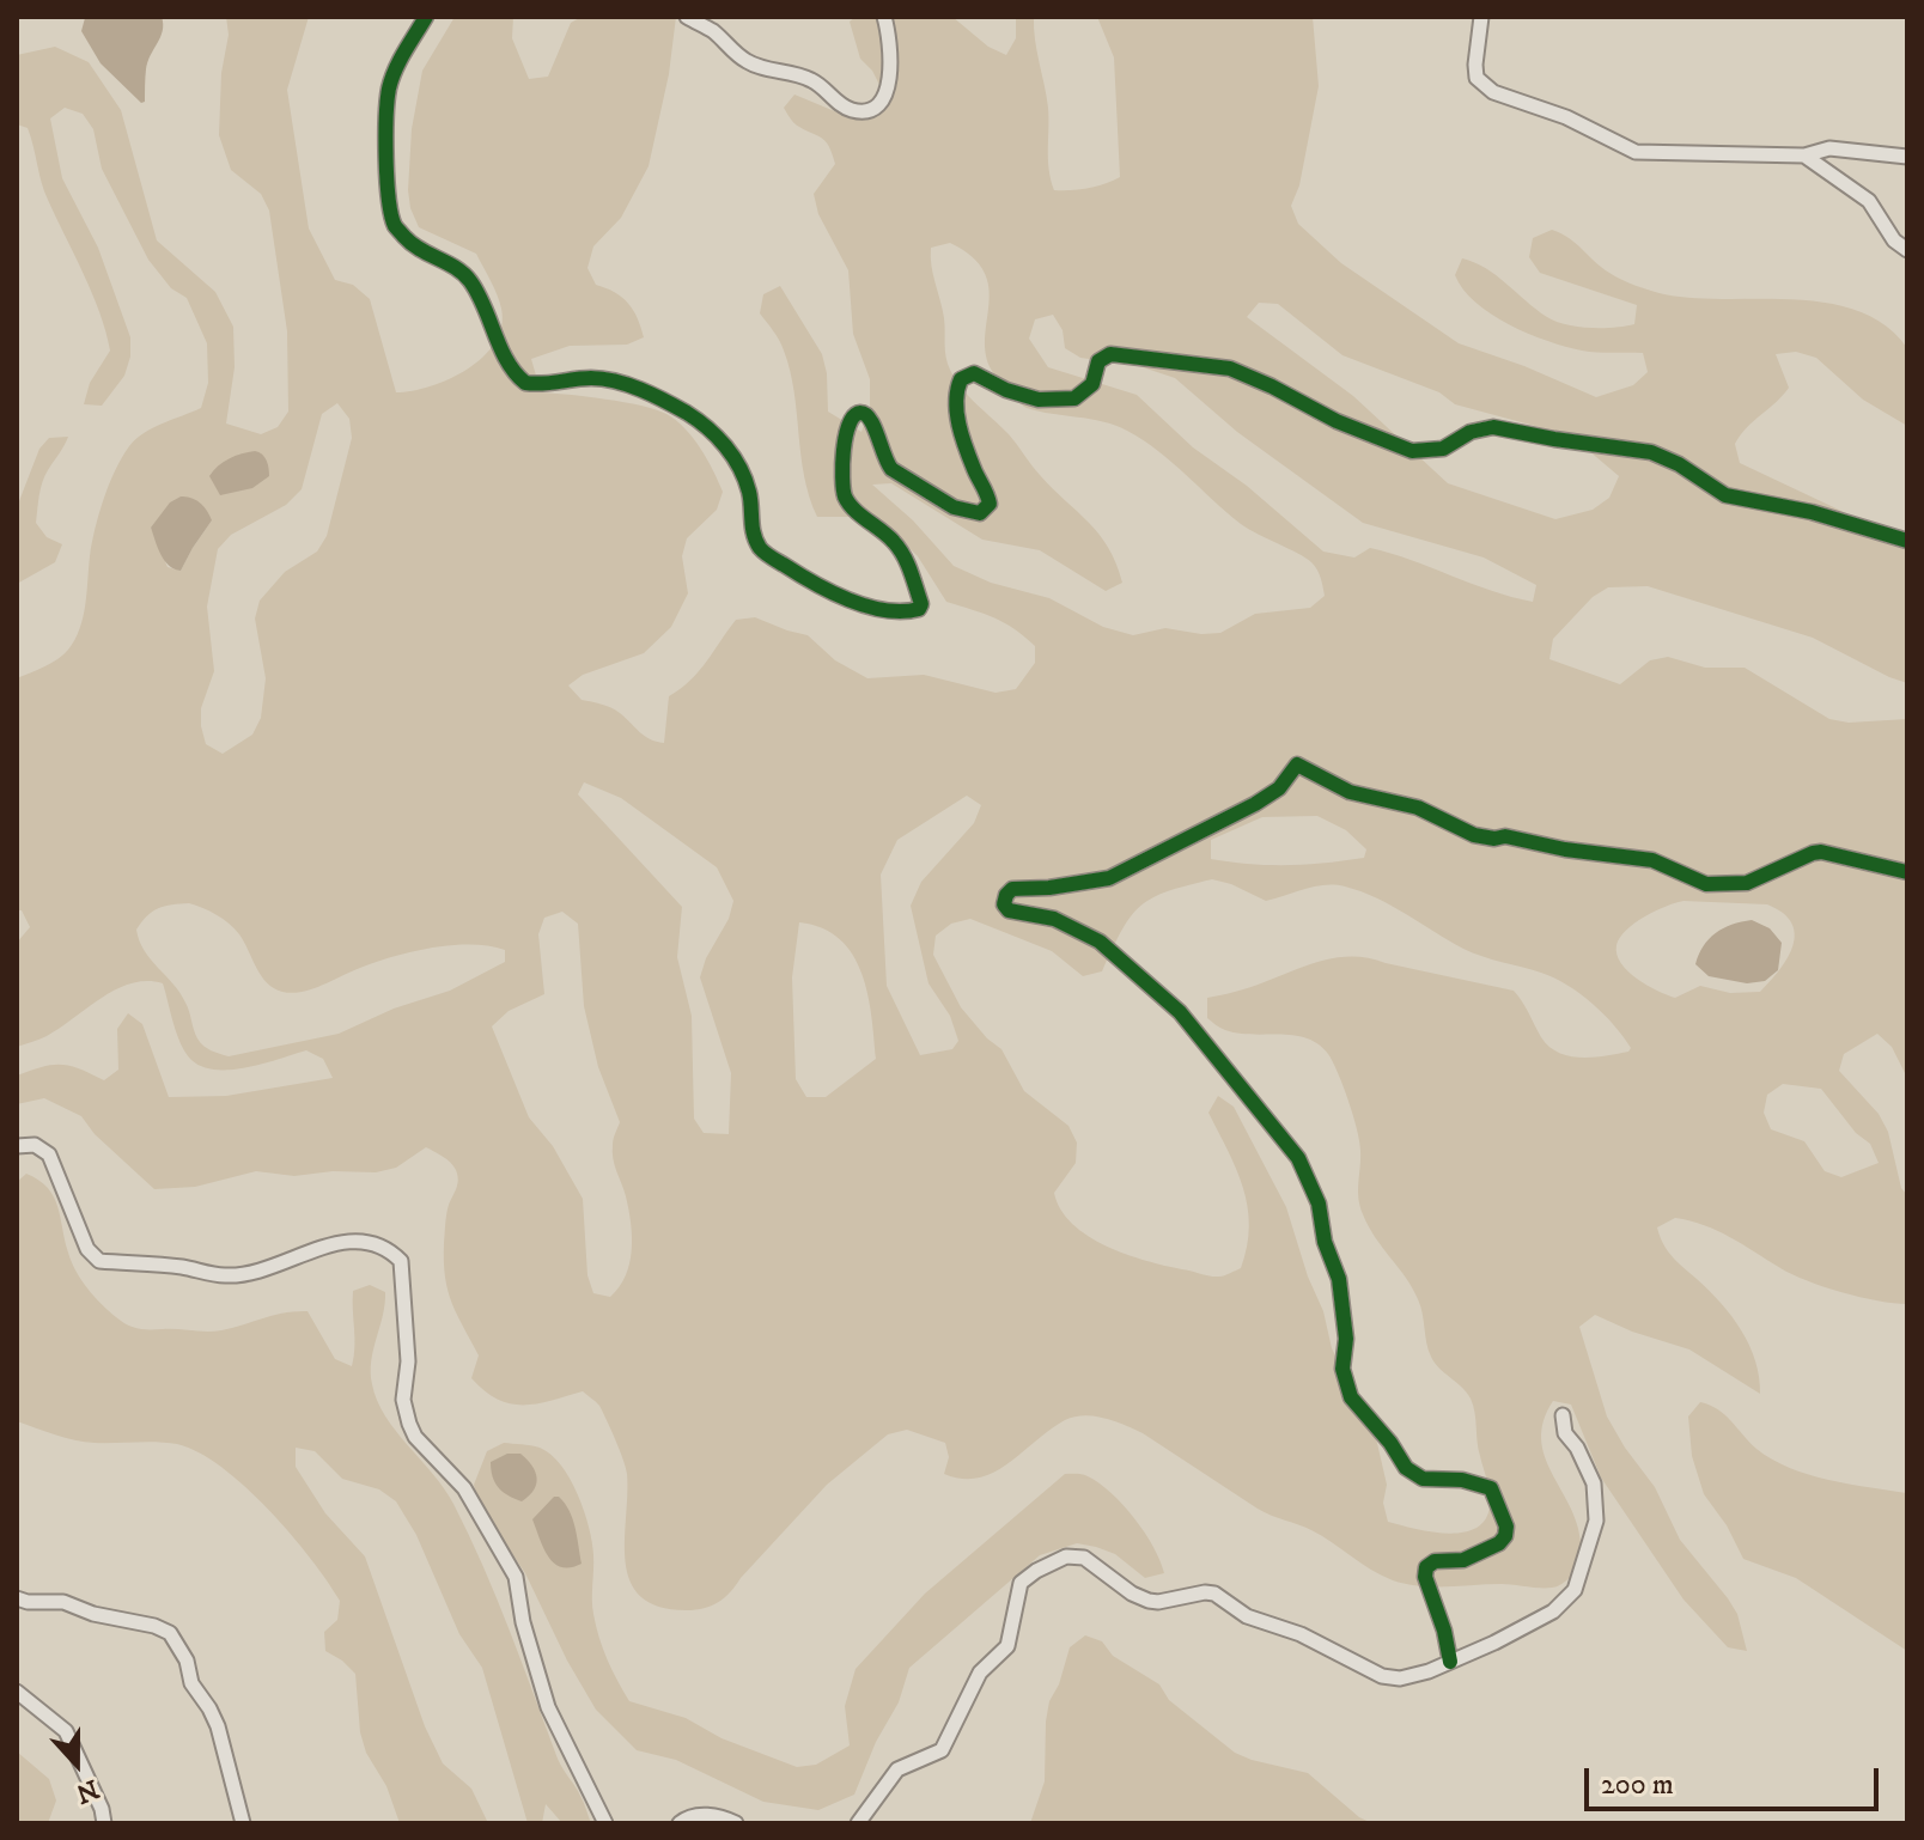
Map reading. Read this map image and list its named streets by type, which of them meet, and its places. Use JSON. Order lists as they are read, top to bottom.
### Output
{
  "scale_bar": "200 m",
  "north": "bottom"
}
